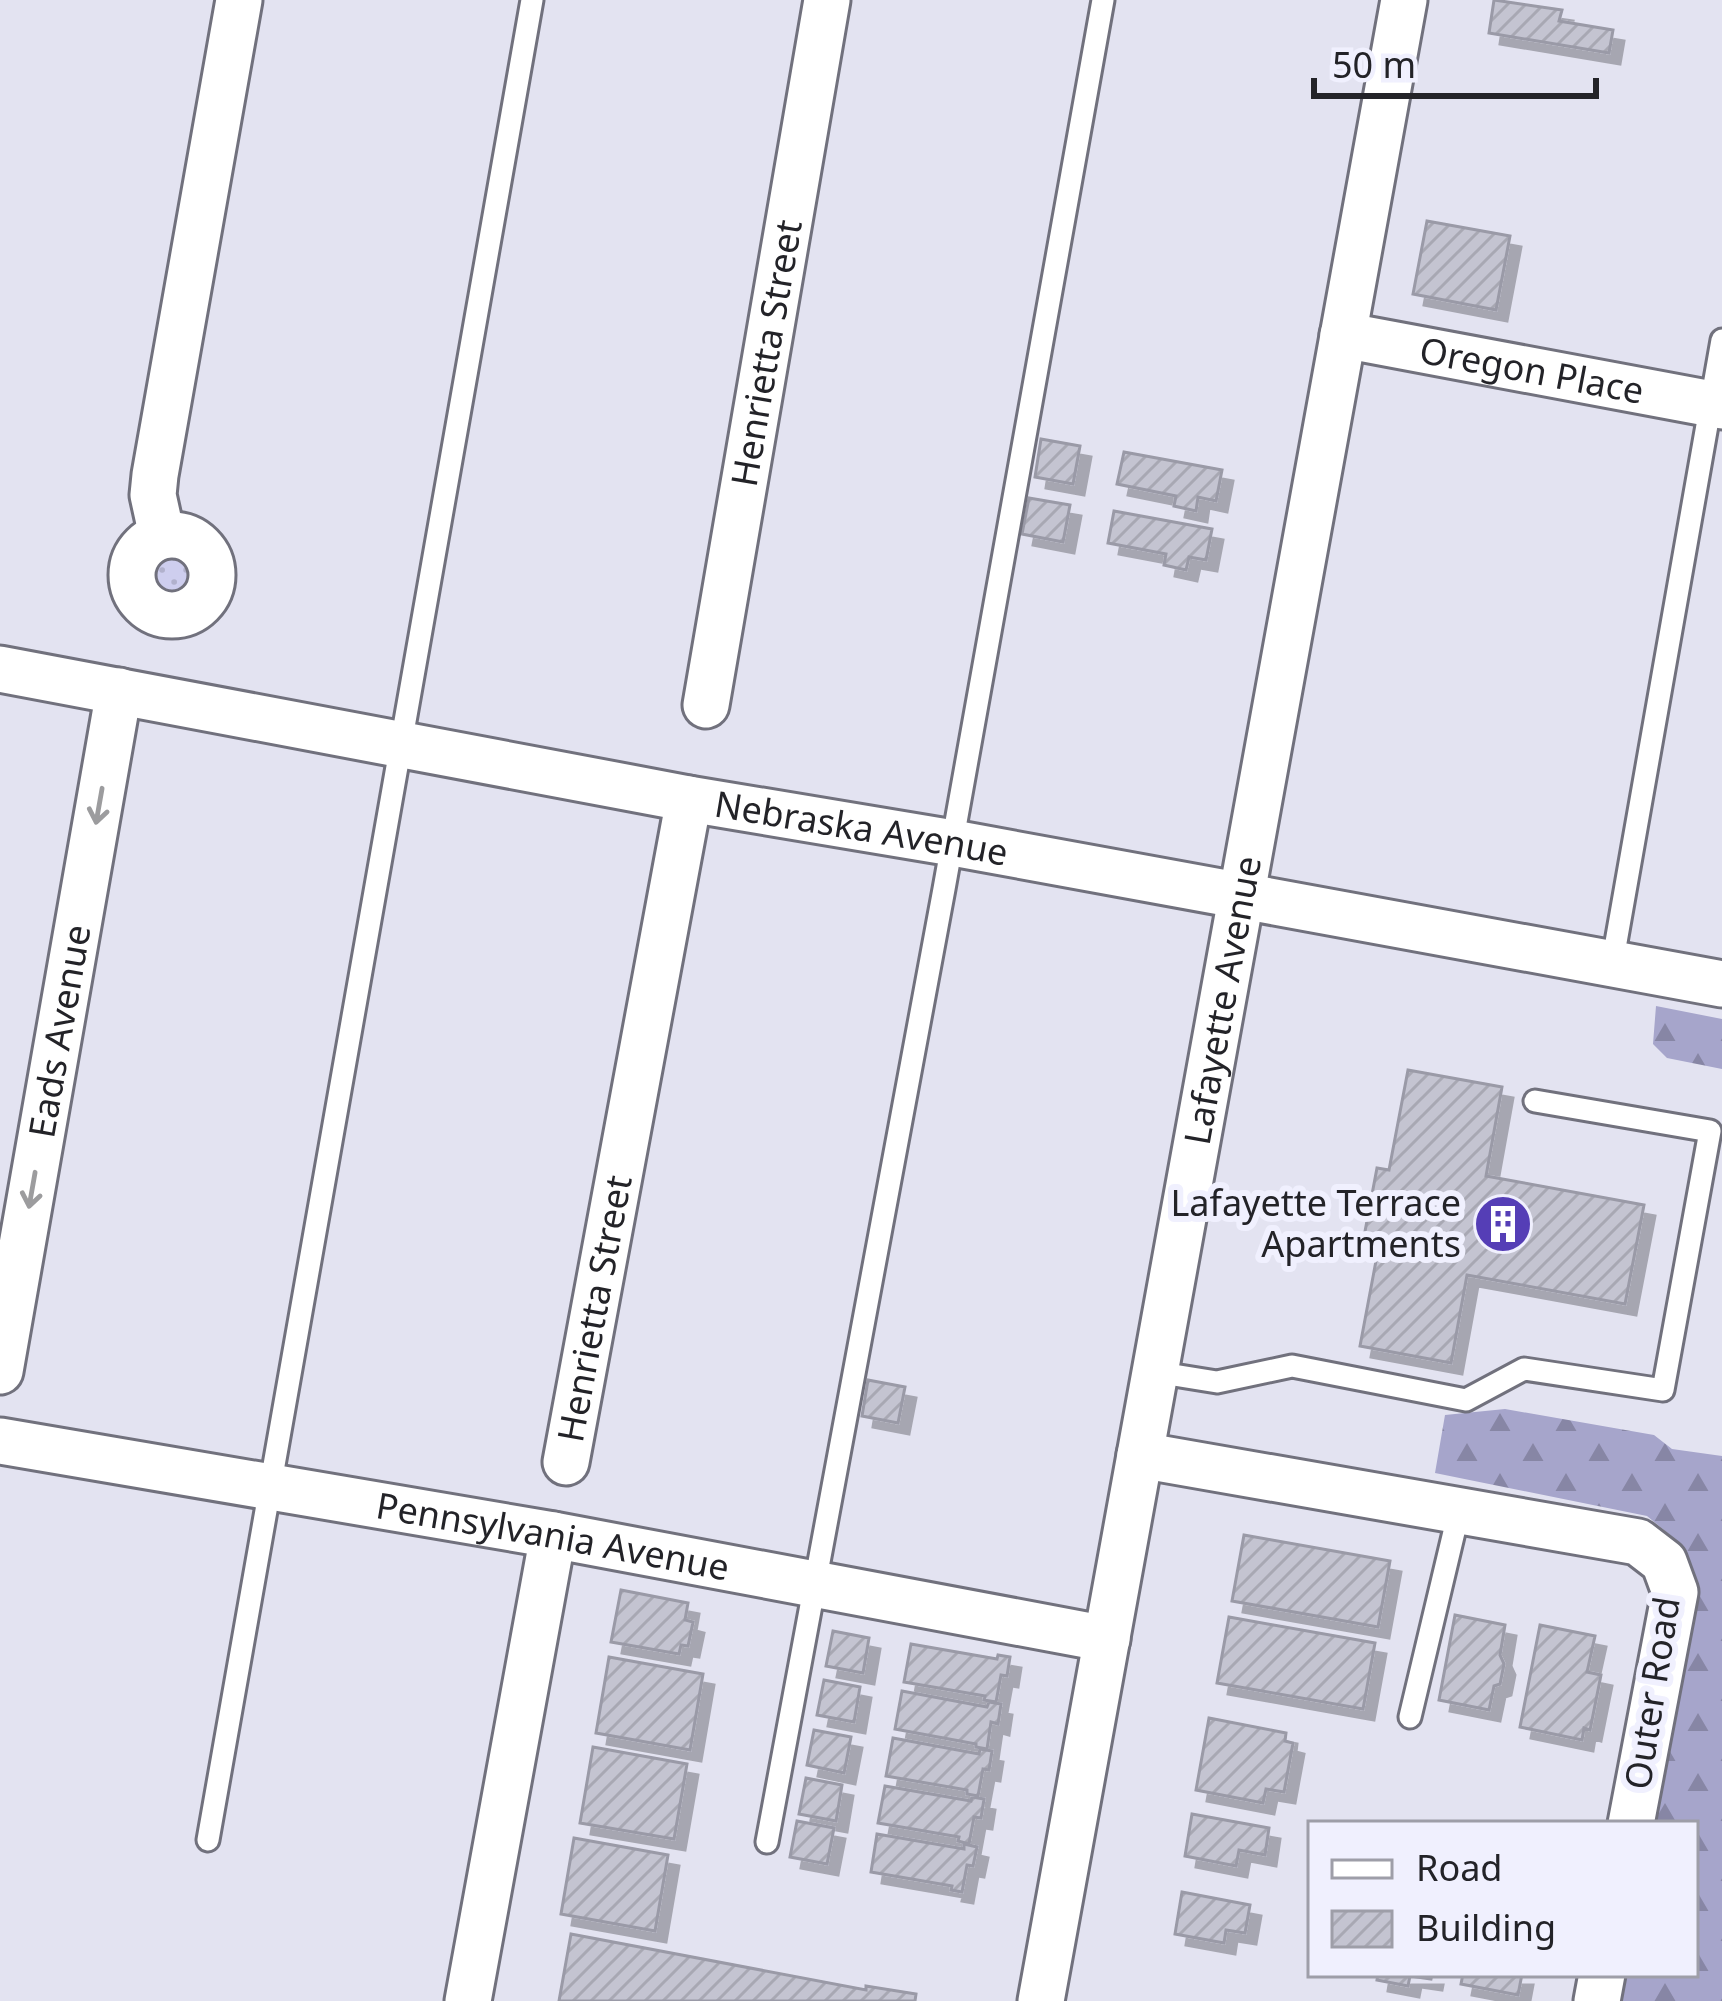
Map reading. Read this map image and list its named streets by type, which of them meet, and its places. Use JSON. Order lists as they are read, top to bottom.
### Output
{
  "streets": {
    "street": [
      "Henrietta Street",
      "Oregon Place",
      "Nebraska Avenue",
      "Lafayette Avenue",
      "Eads Avenue",
      "Pennsylvania Avenue",
      "Outer Road"
    ]
  },
  "crossings": [
    ["Henrietta Street", "Nebraska Avenue"],
    ["Oregon Place", "Lafayette Avenue"],
    ["Nebraska Avenue", "Lafayette Avenue"],
    ["Nebraska Avenue", "Eads Avenue"],
    ["Lafayette Avenue", "Pennsylvania Avenue"]
  ],
  "one_way": ["Eads Avenue"],
  "places": {
    "building": ["Lafayette Terrace Apartments"]
  },
  "legend": ["Road", "Building"],
  "scale_bar": "50 m"
}
